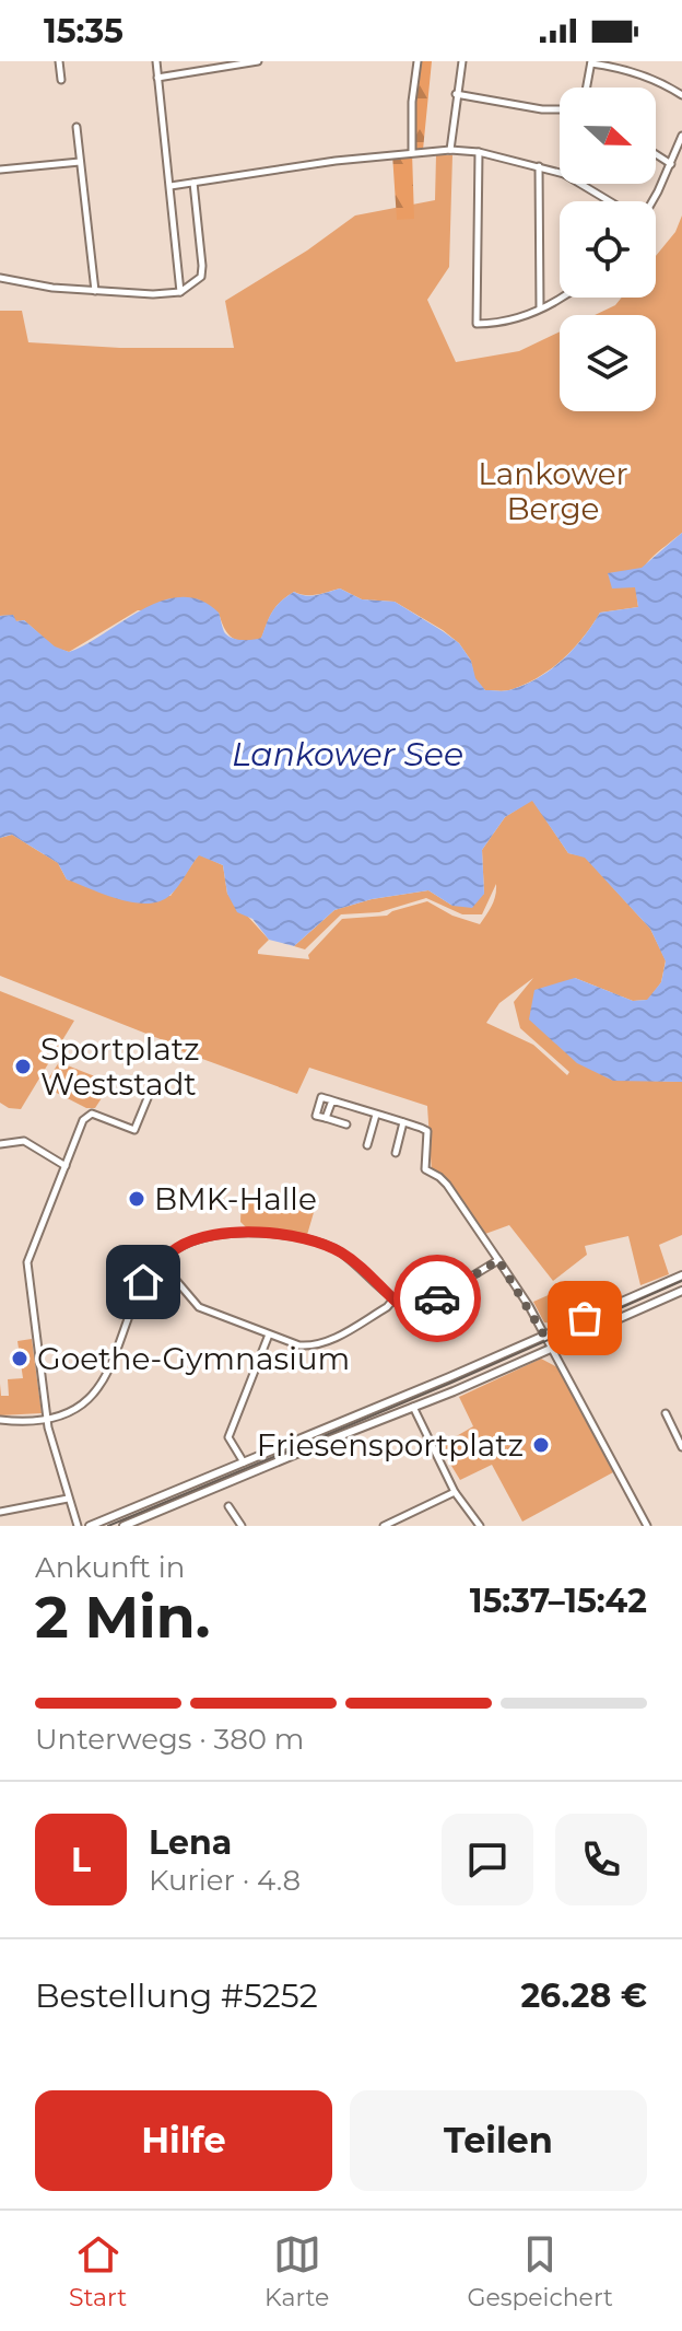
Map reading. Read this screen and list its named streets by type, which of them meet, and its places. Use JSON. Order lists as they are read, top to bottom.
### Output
{
  "water": ["Lankower See"],
  "parks": ["Lankower Berge"],
  "places": [
    "Sportplatz Weststadt",
    "BMK-Halle",
    "Goethe-Gymnasium",
    "Friesensportplatz"
  ],
  "north": "right",
  "page": {
    "status": "15:35",
    "heading": ["2 Min.", "Ankunft in", "15:37–15:42"],
    "panel": [
      "Lena",
      "Kurier · 4.8",
      "Bestellung #5252",
      "26.28 €"
    ],
    "bar": "Unterwegs · 380 m",
    "round": "L",
    "buttons": ["Hilfe", "Teilen"],
    "tabs": ["Start", "Karte", "Gespeichert"]
  }
}
